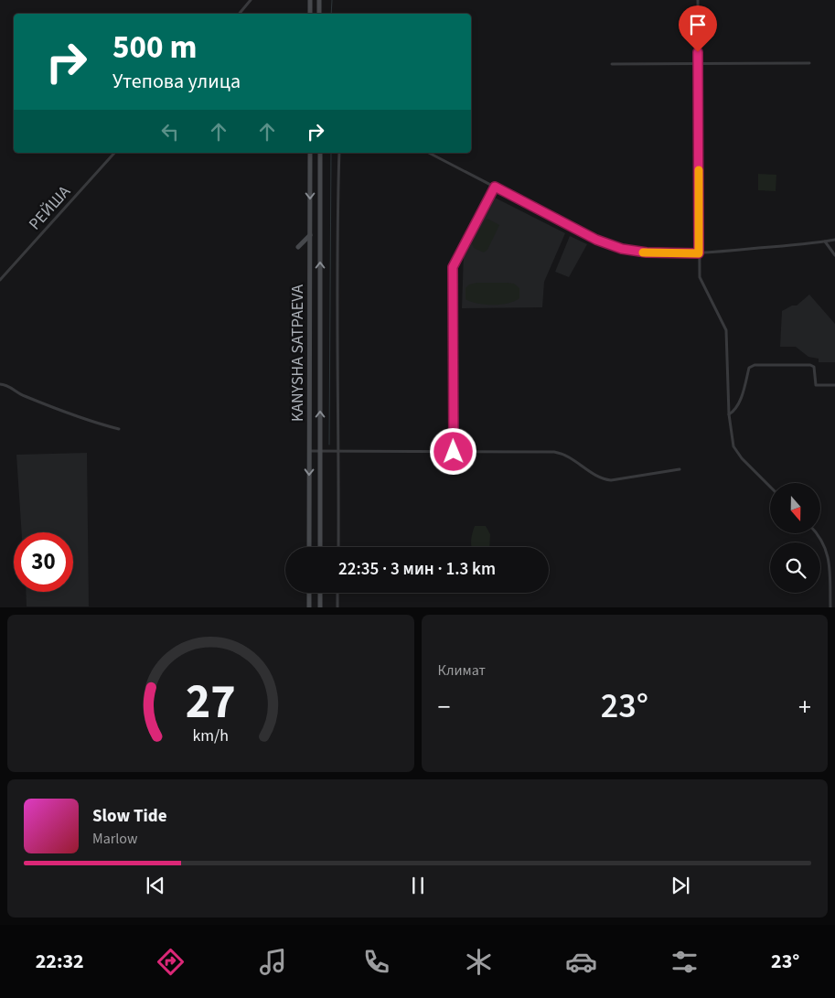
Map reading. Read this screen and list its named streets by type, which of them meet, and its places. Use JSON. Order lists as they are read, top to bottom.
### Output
{
  "streets": {
    "main road": ["KANYSHA SATPAEVA"],
    "street": ["РЕЙША"]
  },
  "north": "bottom",
  "page": {
    "turn": ["500 m", "Утепова улица"],
    "limit": "30",
    "trip": "22:35 · 3 мин · 1.3 km",
    "tile": "Климат",
    "heat": ["−", "23°", "+"],
    "song": ["Slow Tide", "Marlow"],
    "tabs": ["22:32", "23°"],
    "gauge": ["27", "km/h"]
  }
}
